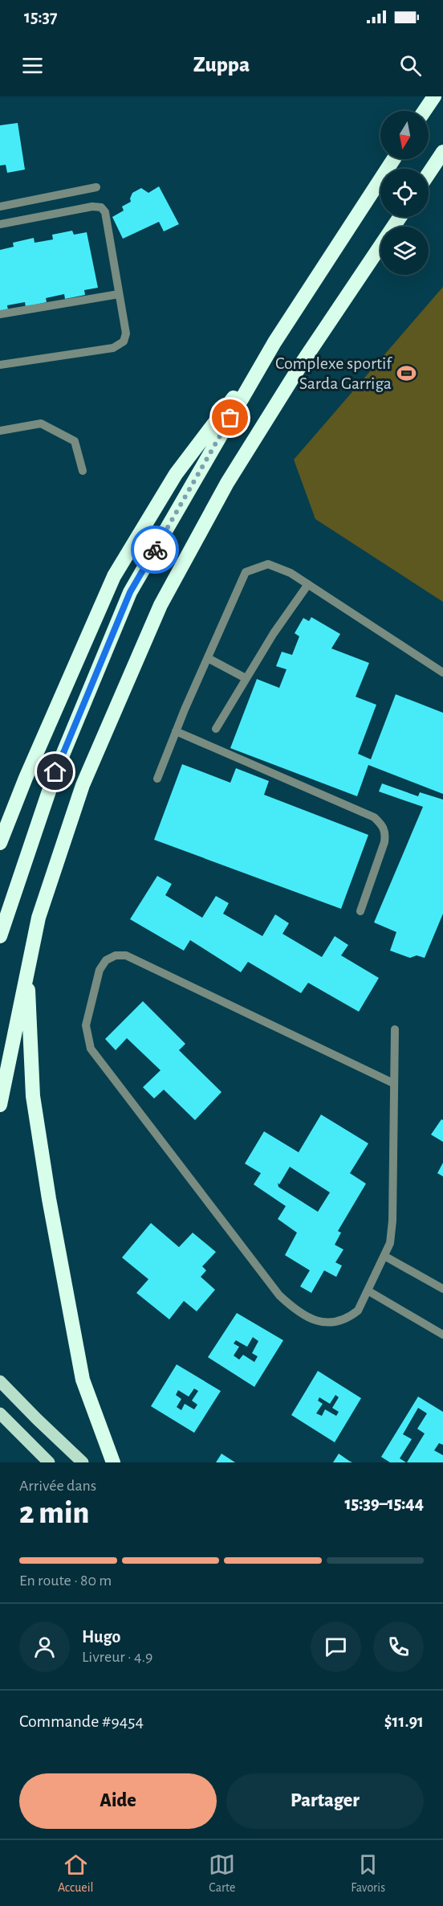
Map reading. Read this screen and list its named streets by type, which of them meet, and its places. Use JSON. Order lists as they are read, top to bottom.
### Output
{
  "places": {
    "sports": ["Complexe sportif Sarda Garriga"]
  },
  "north": "bottom",
  "page": {
    "status": "15:37",
    "header": "Zuppa",
    "heading": ["2 min", "Arrivée dans", "15:39–15:44"],
    "panel": [
      "Hugo",
      "Livreur · 4.9",
      "Commande #9454",
      "$11.91"
    ],
    "bar": "En route · 80 m",
    "buttons": ["Aide", "Partager"],
    "tabs": ["Accueil", "Carte", "Favoris"]
  }
}
